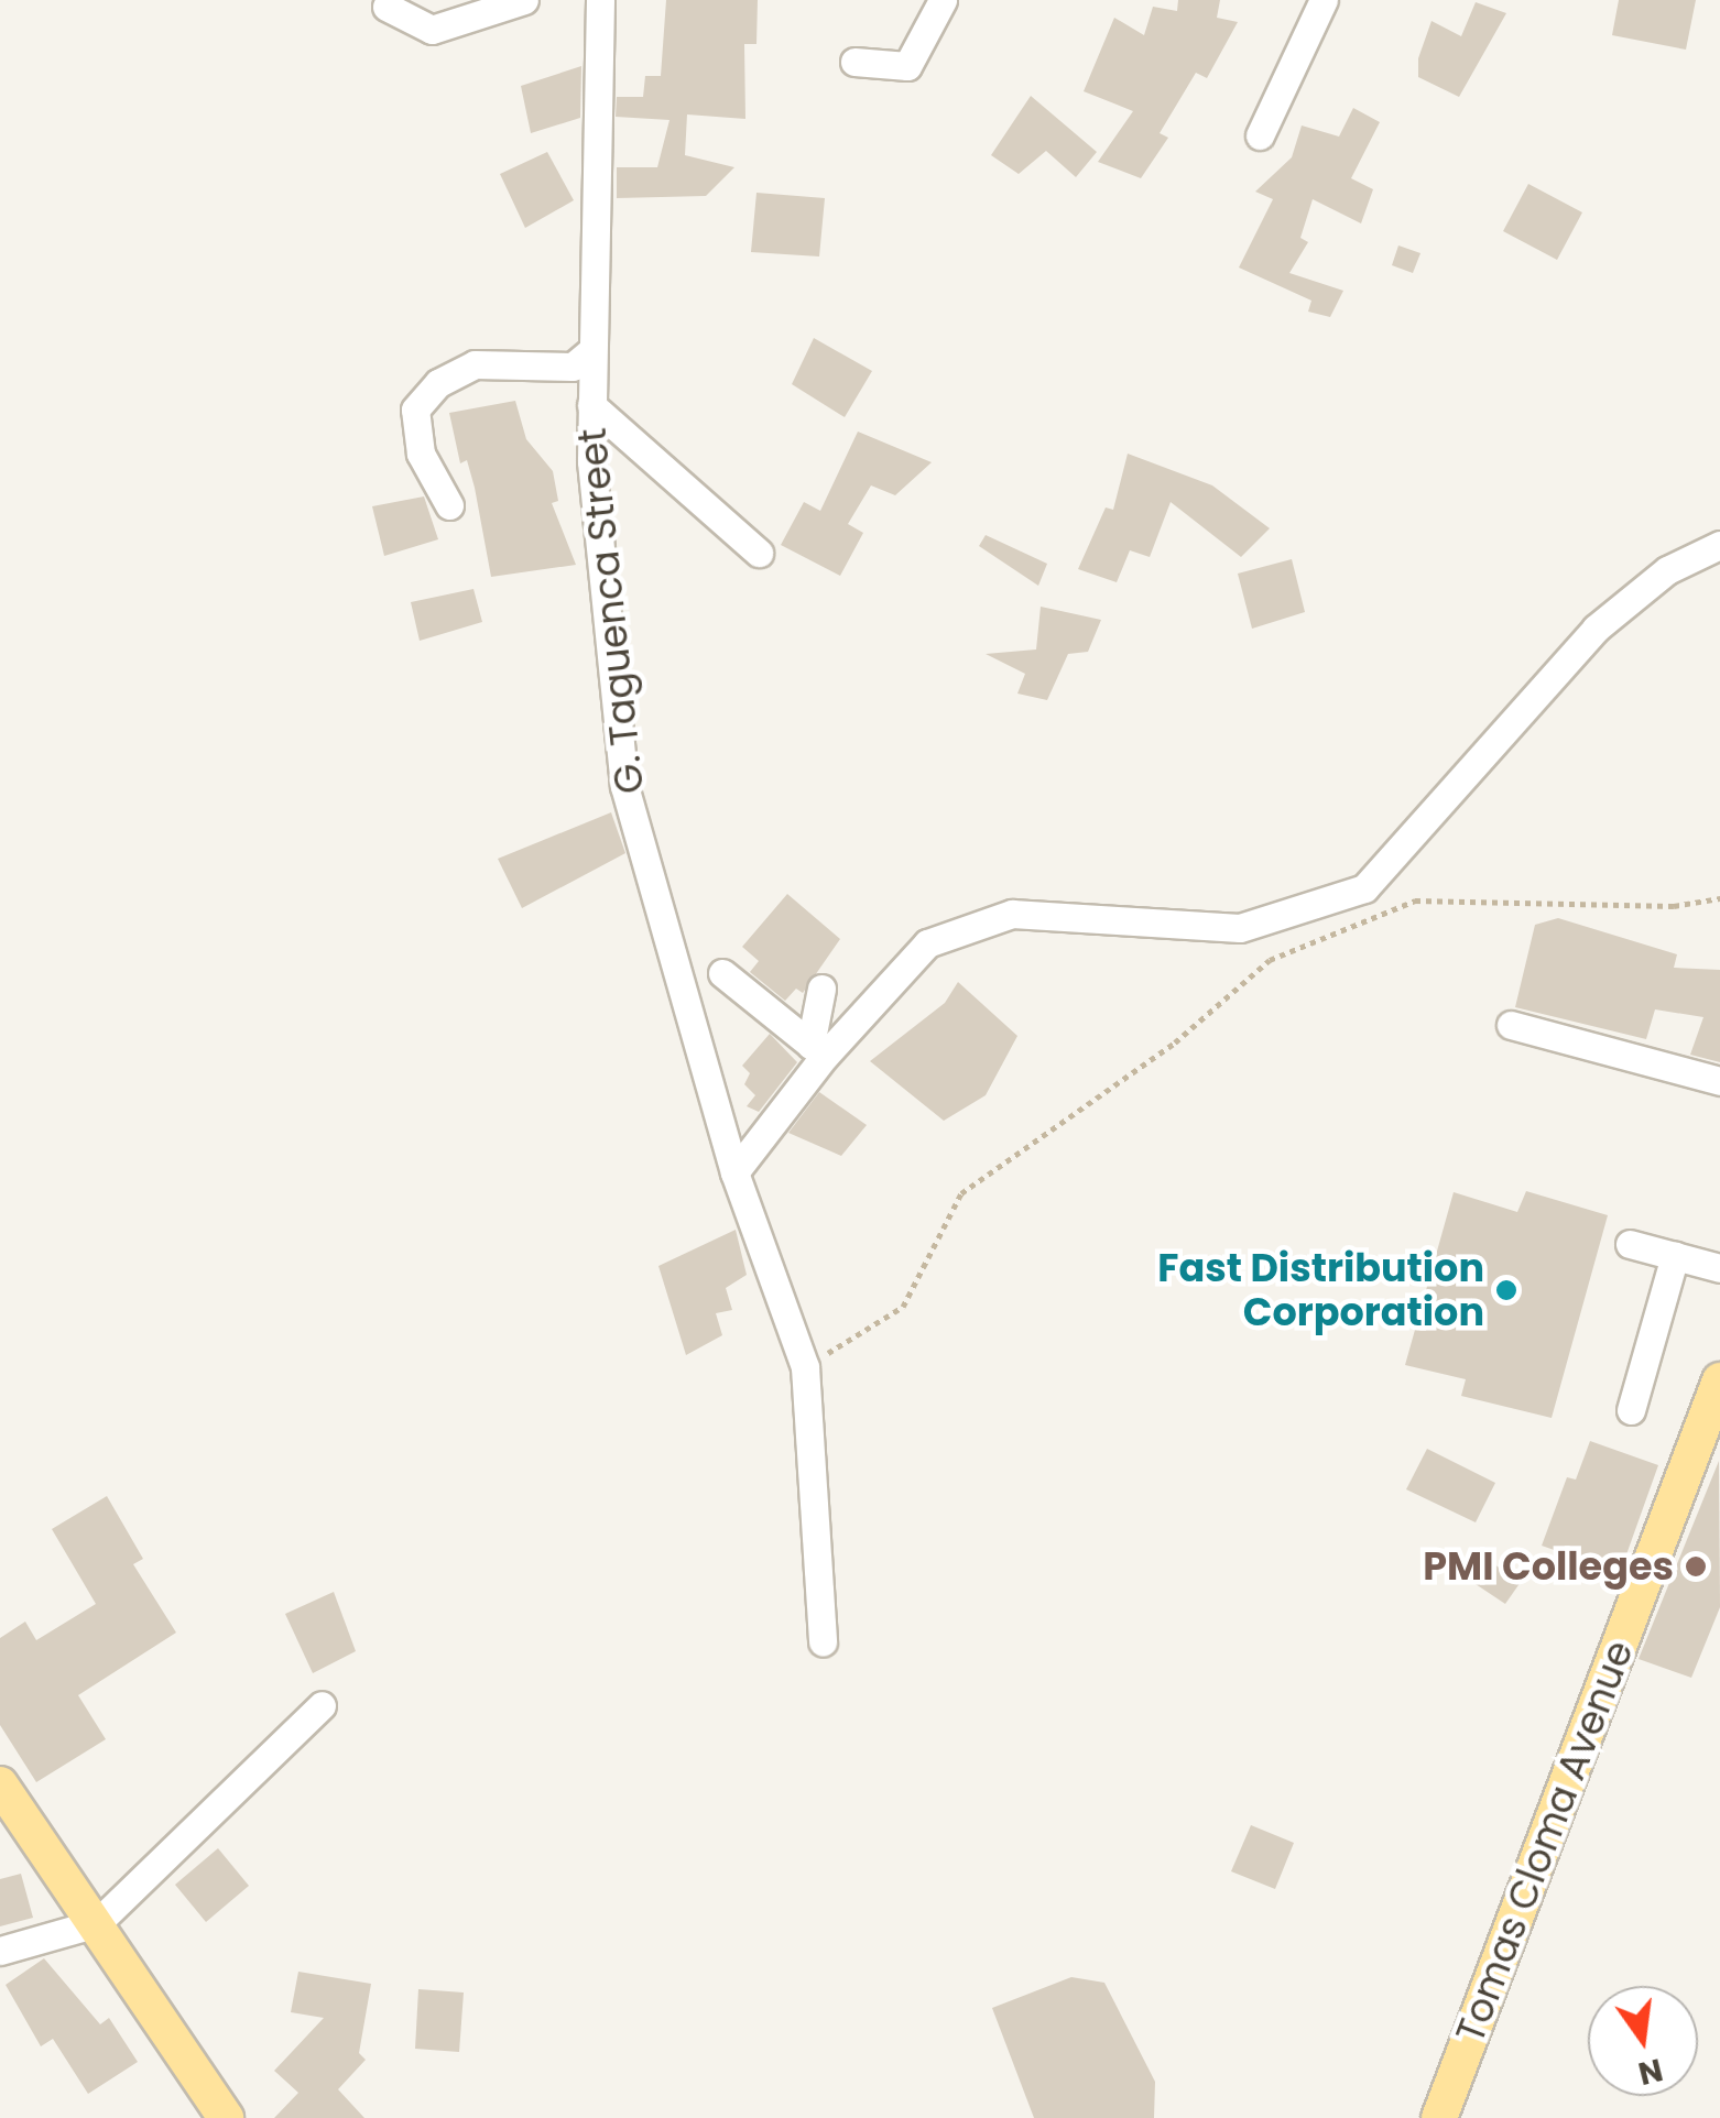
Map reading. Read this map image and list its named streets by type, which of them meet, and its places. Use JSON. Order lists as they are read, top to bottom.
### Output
{
  "streets": {
    "main road": ["Tomas Cloma Avenue"],
    "street": ["G. Taguenca Street"]
  },
  "places": ["Fast Distribution Corporation", "PMI Colleges"],
  "north": "bottom"
}
